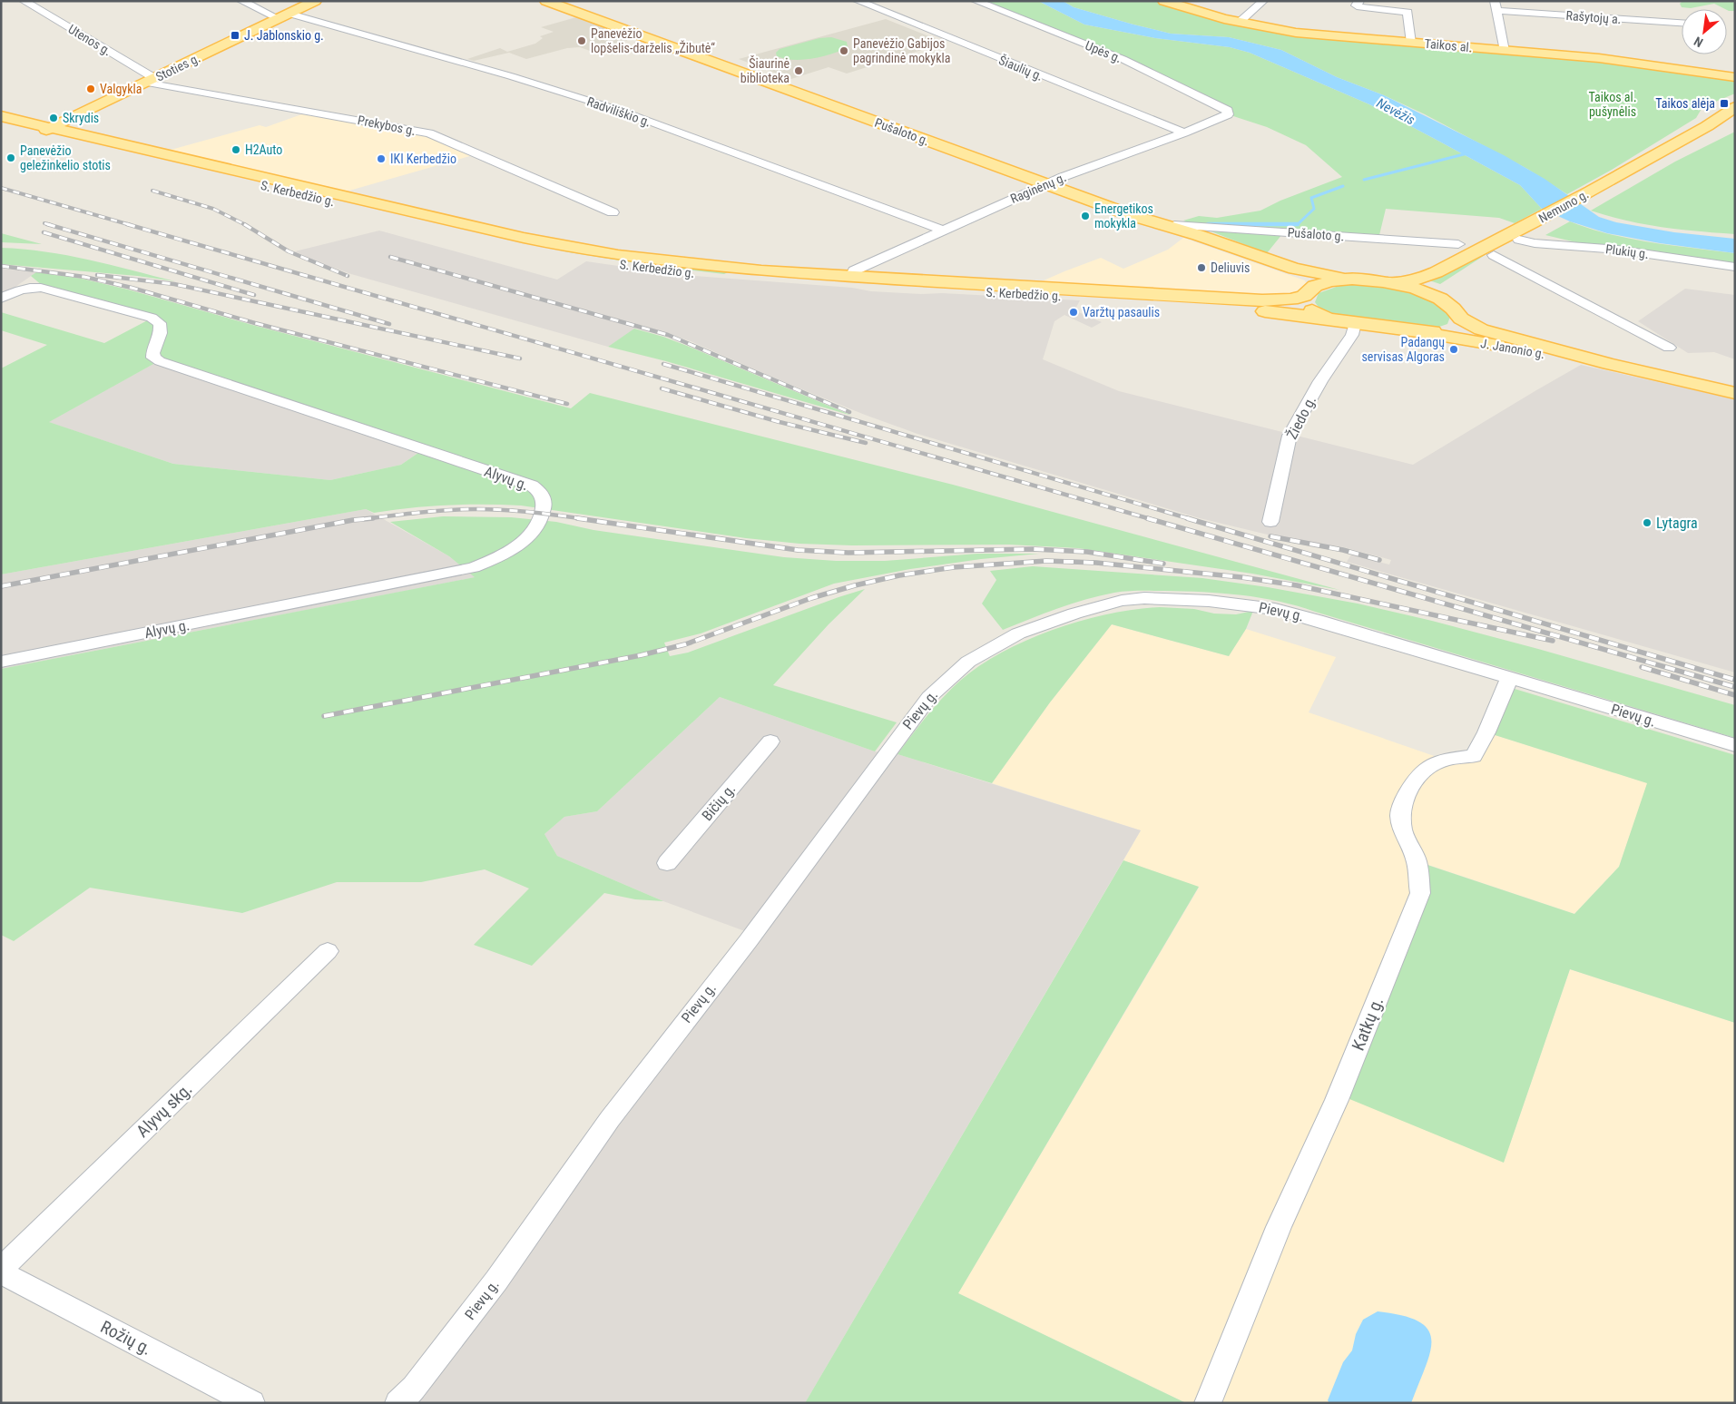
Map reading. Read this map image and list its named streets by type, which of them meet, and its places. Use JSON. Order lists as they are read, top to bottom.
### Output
{
  "streets": {
    "main road": [
      "Taikos al.",
      "Stoties g.",
      "Pušaloto g.",
      "S. Kerbedžio g.",
      "Nemuno g.",
      "J. Janonio g."
    ],
    "street": [
      "Rašytojų a.",
      "Utenos g.",
      "Upės g.",
      "Šiaulių g.",
      "Radviliškio g.",
      "Prekybos g.",
      "Raginėnų g.",
      "Plukių g.",
      "Žiedo g.",
      "Alyvų g.",
      "Pievų g.",
      "Bičių g.",
      "Katkų g.",
      "Alyvų skg.",
      "Rožių g."
    ]
  },
  "crossings": [
    ["Utenos g.", "Stoties g."],
    ["Utenos g.", "Prekybos g."],
    ["Upės g.", "Raginėnų g."],
    ["Stoties g.", "Radviliškio g."],
    ["Stoties g.", "Prekybos g."],
    ["Stoties g.", "S. Kerbedžio g."],
    ["Šiaulių g.", "Raginėnų g."],
    ["Radviliškio g.", "Raginėnų g."],
    ["Pušaloto g.", "Raginėnų g."],
    ["Pušaloto g.", "S. Kerbedžio g."],
    ["Raginėnų g.", "S. Kerbedžio g."],
    ["S. Kerbedžio g.", "J. Janonio g."],
    ["S. Kerbedžio g.", "Žiedo g."],
    ["Nemuno g.", "Plukių g."],
    ["Nemuno g.", "J. Janonio g."],
    ["Pievų g.", "Katkų g."]
  ],
  "water": ["Nevėžis"],
  "parks": ["Taikos al. pušynėlis"],
  "places": {
    "transit": ["J. Jablonskio g.", "Taikos alėja"],
    "other": [
      "Panevėžio lopšelis-darželis „Žibutė“",
      "Panevėžio Gabijos pagrindinė mokykla",
      "Šiaurinė biblioteka",
      "Valgykla",
      "Skrydis",
      "H2Auto",
      "Panevėžio geležinkelio stotis",
      "IKI Kerbedžio",
      "Energetikos mokykla",
      "Deliuvis",
      "Varžtų pasaulis",
      "Padangų servisas Algoras",
      "Lytagra"
    ]
  },
  "north": "bottom left"
}
